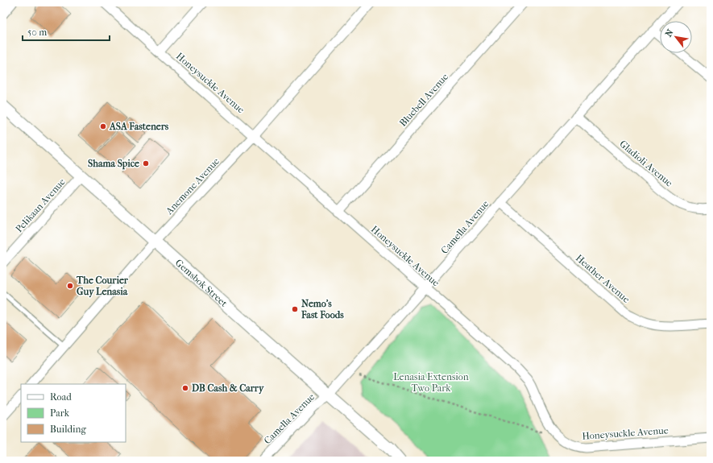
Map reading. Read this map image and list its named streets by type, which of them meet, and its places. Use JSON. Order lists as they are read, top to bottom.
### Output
{
  "streets": {
    "street": [
      "Honeysuckle Avenue",
      "Bluebell Avenue",
      "Gladioli Avenue",
      "Anemone Avenue",
      "Pelikaan Avenue",
      "Camella Avenue",
      "Heather Avenue",
      "Gemsbok Street"
    ]
  },
  "crossings": [
    ["Honeysuckle Avenue", "Bluebell Avenue"],
    ["Honeysuckle Avenue", "Anemone Avenue"],
    ["Honeysuckle Avenue", "Camella Avenue"],
    ["Gladioli Avenue", "Camella Avenue"],
    ["Anemone Avenue", "Gemsbok Street"],
    ["Pelikaan Avenue", "Gemsbok Street"],
    ["Camella Avenue", "Heather Avenue"],
    ["Camella Avenue", "Gemsbok Street"]
  ],
  "parks": ["Lenasia Extension Two Park"],
  "places": [
    "ASA Fasteners",
    "Shama Spice",
    "The Courier Guy Lenasia",
    "Nemo's Fast Foods",
    "DB Cash & Carry"
  ],
  "legend": ["Road", "Park", "Building"],
  "scale_bar": "50 m",
  "north": "top left"
}
